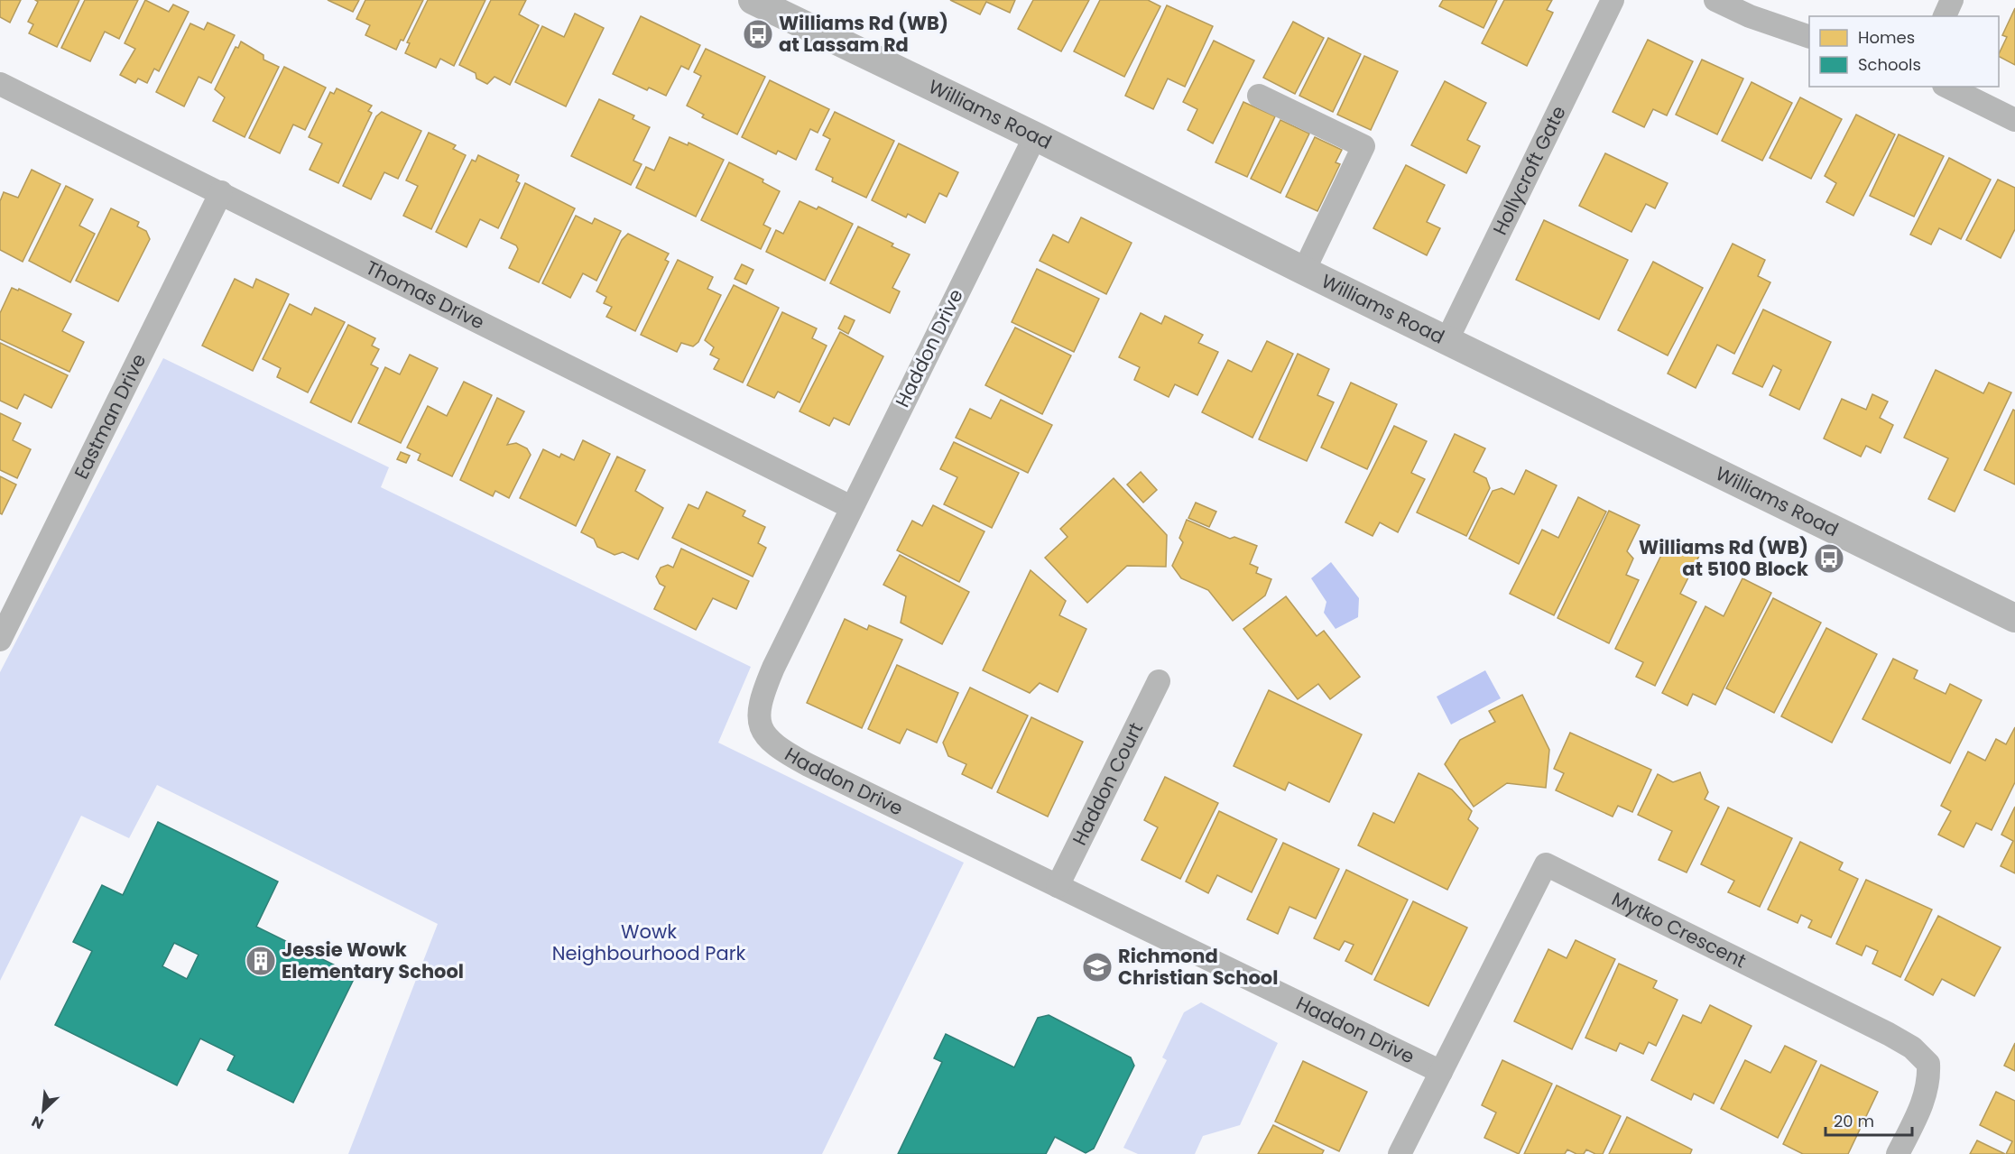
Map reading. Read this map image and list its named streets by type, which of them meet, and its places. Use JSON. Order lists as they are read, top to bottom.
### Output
{
  "streets": {
    "street": [
      "Williams Road",
      "Hollycroft Gate",
      "Thomas Drive",
      "Haddon Drive",
      "Eastman Drive",
      "Haddon Court",
      "Mytko Crescent"
    ]
  },
  "crossings": [
    ["Williams Road", "Hollycroft Gate"],
    ["Williams Road", "Haddon Drive"],
    ["Thomas Drive", "Haddon Drive"],
    ["Thomas Drive", "Eastman Drive"],
    ["Haddon Drive", "Haddon Court"],
    ["Haddon Drive", "Mytko Crescent"]
  ],
  "parks": ["Wowk Neighbourhood Park"],
  "places": {
    "bus stop": ["Williams Rd (WB) at Lassam Rd", "Williams Rd (WB) at 5100 Block"],
    "building": ["Jessie Wowk Elementary School"],
    "school or university": ["Richmond Christian School"]
  },
  "legend": ["Homes", "Schools"],
  "scale_bar": "20 m",
  "north": "bottom left"
}
